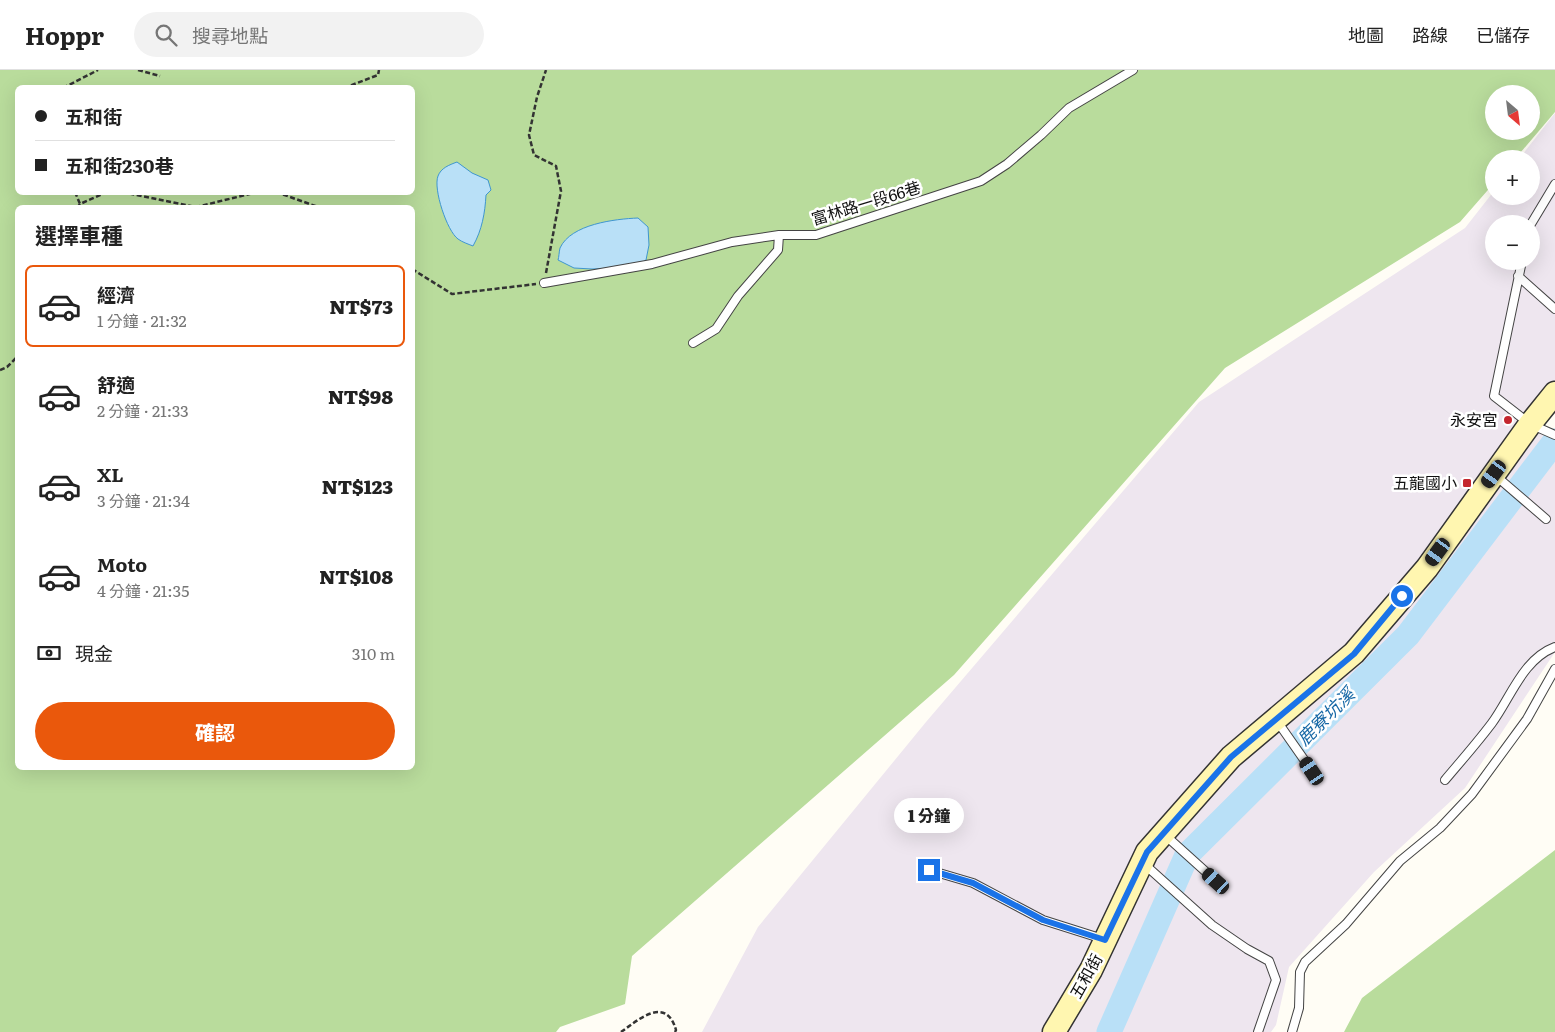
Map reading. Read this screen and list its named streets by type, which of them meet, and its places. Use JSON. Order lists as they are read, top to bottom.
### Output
{
  "streets": {
    "street": ["五和街"],
    "lane": ["富林路一段66巷"]
  },
  "water": ["鹿寮坑溪"],
  "places": {
    "other": ["永安宮"],
    "transit": ["五龍國小"]
  },
  "north": "bottom right",
  "page": {
    "header": "Hoppr",
    "search": "搜尋地點",
    "nav": ["地圖", "路線", "已儲存"],
    "map_buttons": ["+", "−"],
    "banner": ["五和街", "五和街230巷"],
    "heading": "選擇車種",
    "list": [
      {
        "name": "經濟",
        "note": "1 分鐘 · 21:32",
        "value": "NT$73"
      },
      {
        "name": "舒適",
        "note": "2 分鐘 · 21:33",
        "value": "NT$98"
      },
      {
        "name": "XL",
        "note": "3 分鐘 · 21:34",
        "value": "NT$123"
      },
      {
        "name": "Moto",
        "note": "4 分鐘 · 21:35",
        "value": "NT$108"
      }
    ],
    "pay": ["現金", "310 m"],
    "buttons": "確認",
    "bubble": "1 分鐘"
  }
}
